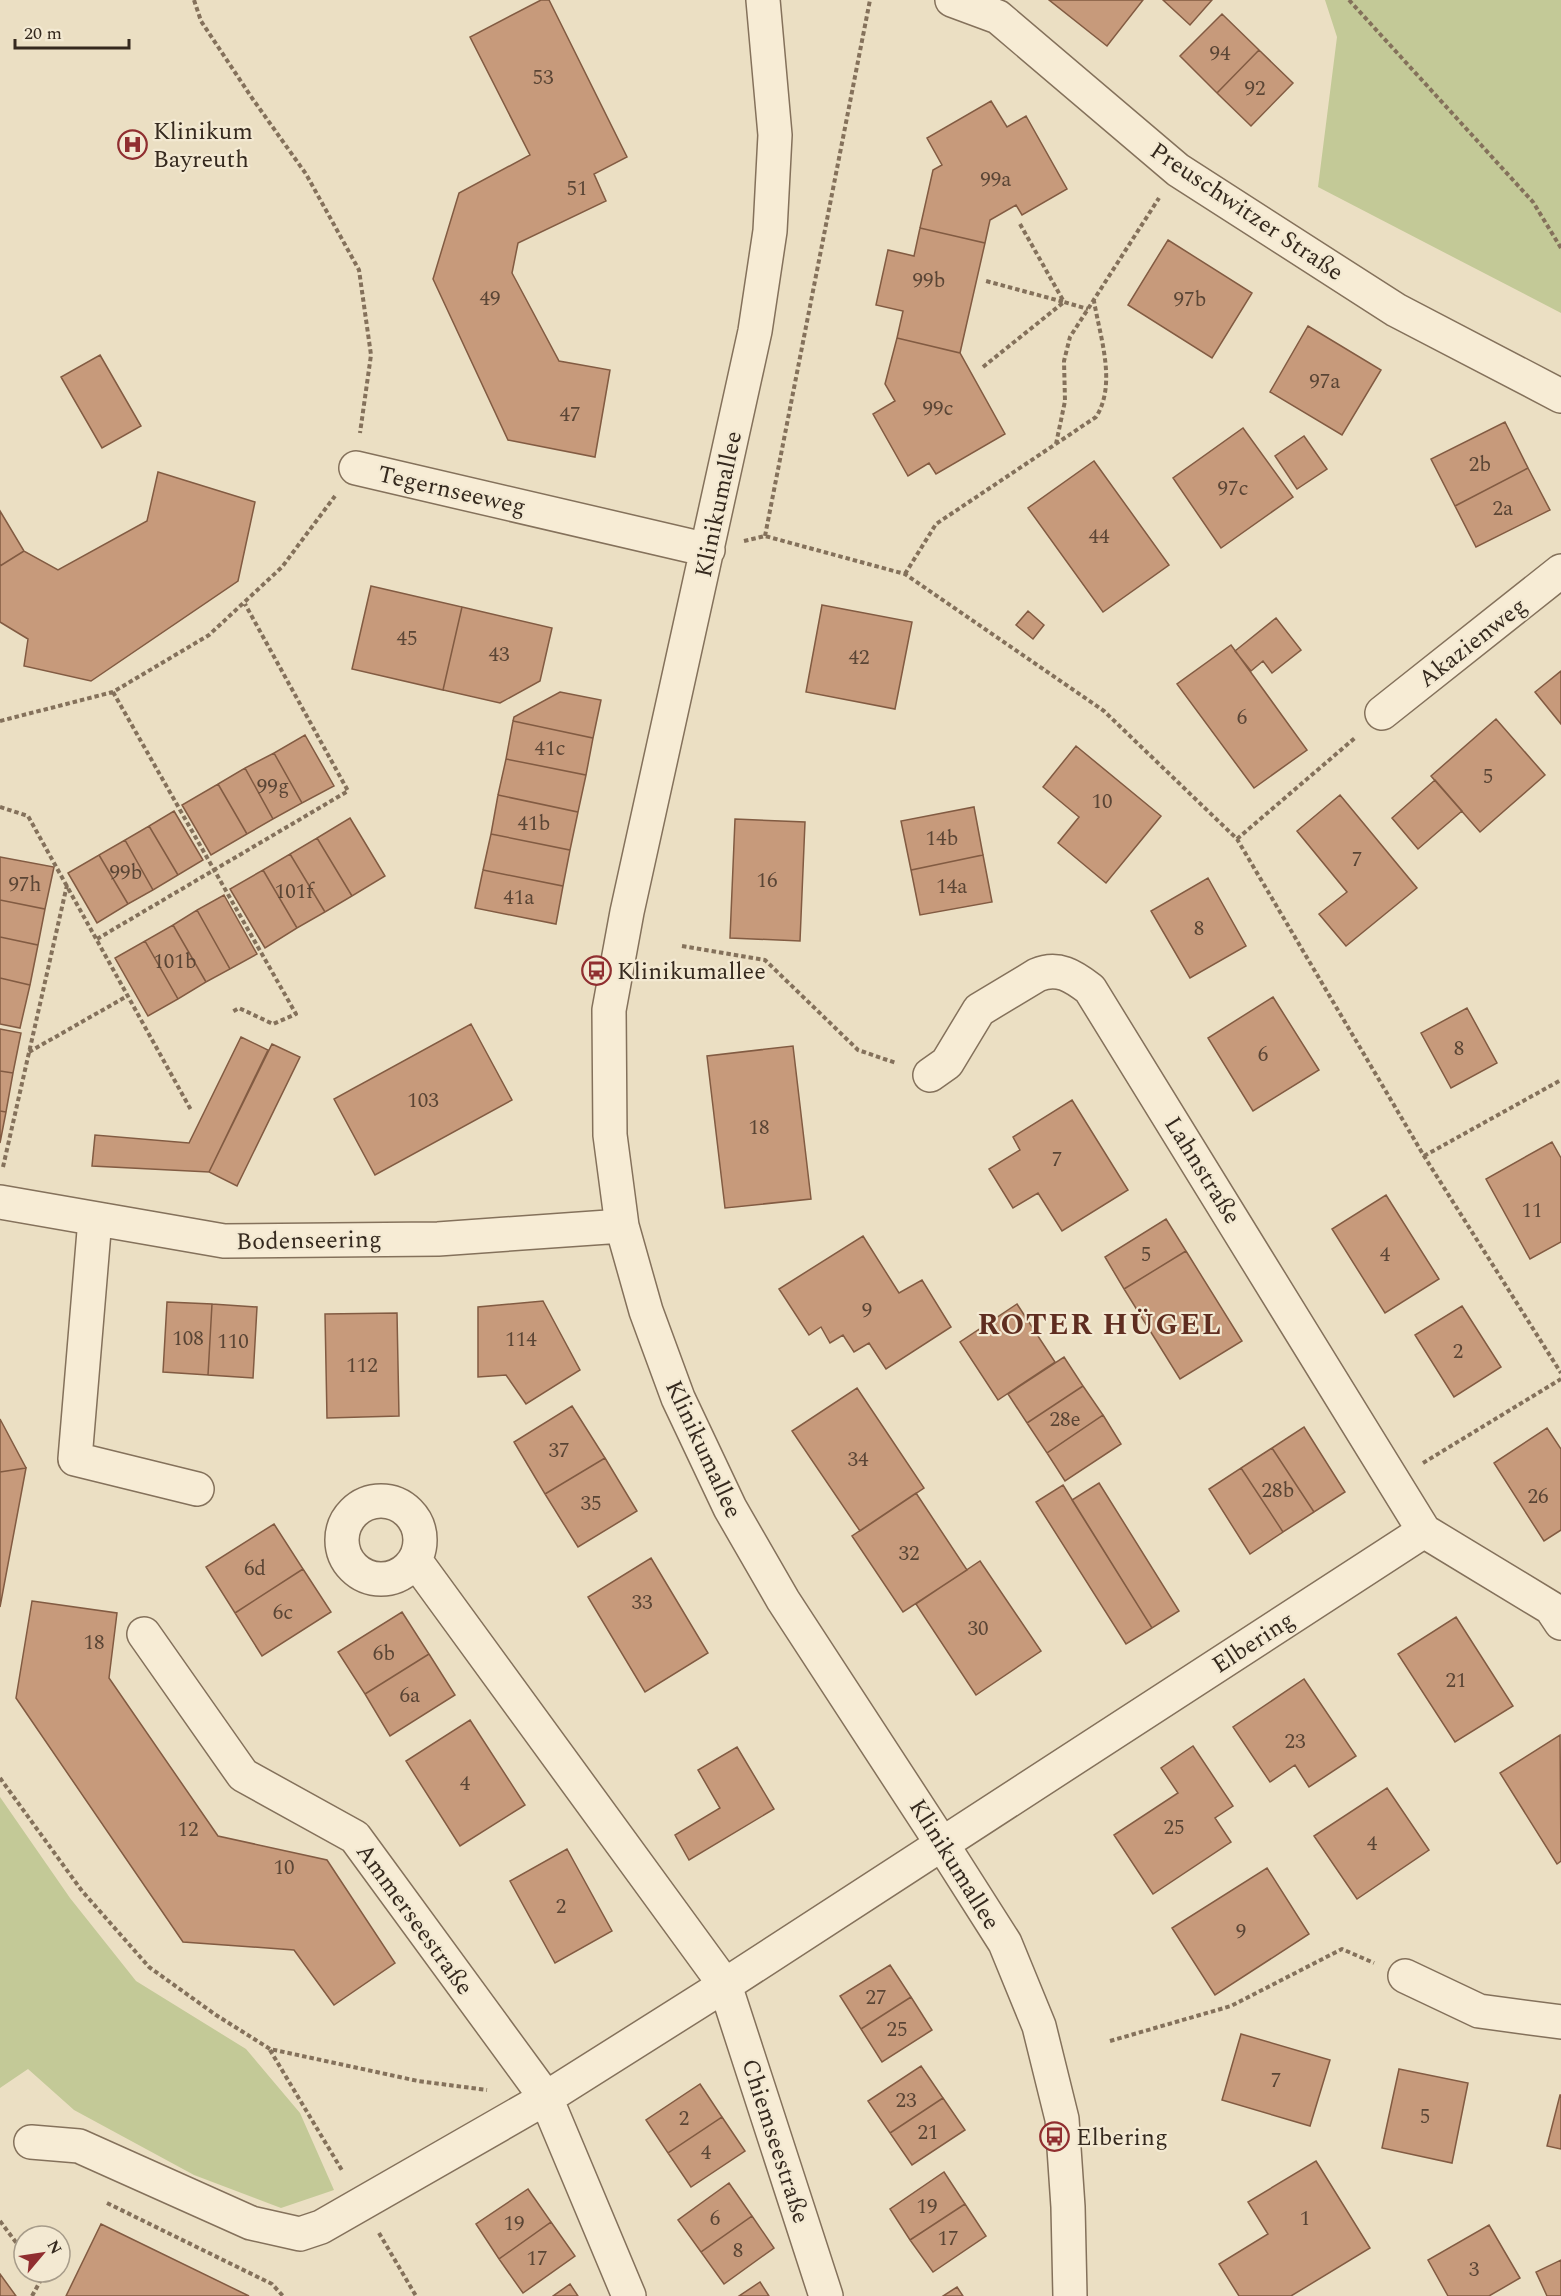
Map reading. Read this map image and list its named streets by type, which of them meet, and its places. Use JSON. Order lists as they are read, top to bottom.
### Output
{
  "streets": {
    "street": [
      "Preuschwitzer Straße",
      "Tegernseeweg",
      "Klinikumallee",
      "Akazienweg",
      "Lahnstraße",
      "Bodenseering",
      "Elbering",
      "Ammerseestraße",
      "Chiemseestraße"
    ]
  },
  "crossings": [
    ["Tegernseeweg", "Klinikumallee"],
    ["Klinikumallee", "Bodenseering"],
    ["Klinikumallee", "Elbering"],
    ["Lahnstraße", "Elbering"]
  ],
  "districts": ["ROTER HÜGEL"],
  "places": {
    "hospital": ["Klinikum Bayreuth"],
    "bus stop": ["Klinikumallee", "Elbering"]
  },
  "house_numbers": [
    "94",
    "53",
    "92",
    "99a",
    "51",
    "99b",
    "49",
    "97b",
    "97a",
    "99c",
    "47",
    "2b",
    "97c",
    "2a",
    "44",
    "45",
    "43",
    "42",
    "6",
    "41c",
    "5",
    "99g",
    "10",
    "41b",
    "14b",
    "7",
    "99b",
    "16",
    "97h",
    "14a",
    "101f",
    "41a",
    "8",
    "101b",
    "8",
    "6",
    "103",
    "18",
    "7",
    "11",
    "5",
    "4",
    "9",
    "108",
    "114",
    "110",
    "2",
    "112",
    "28e",
    "37",
    "34",
    "28b",
    "26",
    "35",
    "32",
    "6d",
    "33",
    "6c",
    "30",
    "18",
    "6b",
    "21",
    "6a",
    "23",
    "4",
    "25",
    "12",
    "4",
    "10",
    "2",
    "9",
    "27",
    "25",
    "7",
    "23",
    "5",
    "2",
    "21",
    "4",
    "19",
    "6",
    "1",
    "19",
    "17",
    "8",
    "17",
    "3"
  ],
  "scale_bar": "20 m",
  "north": "top right"
}
